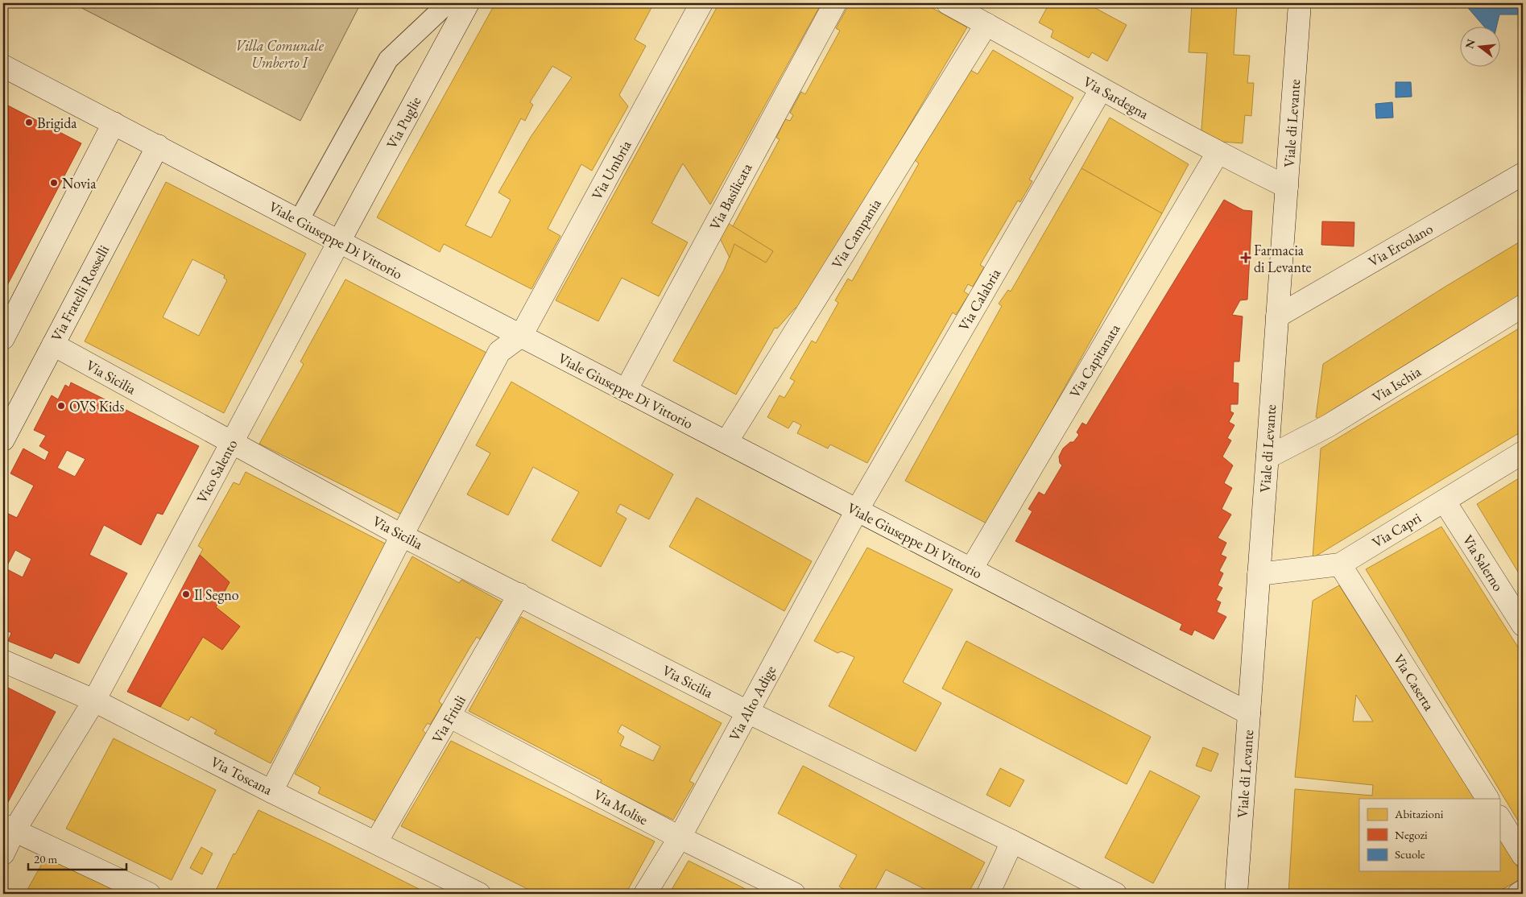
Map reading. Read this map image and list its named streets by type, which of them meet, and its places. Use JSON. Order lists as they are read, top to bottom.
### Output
{
  "streets": {
    "street": [
      "Via Sardegna",
      "Via Puglie",
      "Viale di Levante",
      "Via Umbria",
      "Via Basilicata",
      "Via Campania",
      "Viale Giuseppe Di Vittorio",
      "Via Ercolano",
      "Via Fratelli Rosselli",
      "Via Calabria",
      "Via Capitanata",
      "Via Sicilia",
      "Via Ischia",
      "Vico Salento",
      "Via Capri",
      "Via Salerno",
      "Via Caserta",
      "Via Alto Adige",
      "Via Friuli",
      "Via Toscana",
      "Via Molise"
    ]
  },
  "crossings": [
    ["Via Sardegna", "Viale di Levante"],
    ["Via Sardegna", "Via Campania"],
    ["Via Sardegna", "Via Calabria"],
    ["Via Sardegna", "Via Capitanata"],
    ["Via Puglie", "Viale Giuseppe Di Vittorio"],
    ["Via Puglie", "Vico Salento"],
    ["Viale di Levante", "Viale Giuseppe Di Vittorio"],
    ["Viale di Levante", "Via Ercolano"],
    ["Viale di Levante", "Via Ischia"],
    ["Viale di Levante", "Via Capri"],
    ["Via Umbria", "Viale Giuseppe Di Vittorio"],
    ["Via Basilicata", "Viale Giuseppe Di Vittorio"],
    ["Via Campania", "Viale Giuseppe Di Vittorio"],
    ["Viale Giuseppe Di Vittorio", "Via Fratelli Rosselli"],
    ["Viale Giuseppe Di Vittorio", "Via Calabria"],
    ["Viale Giuseppe Di Vittorio", "Via Capitanata"],
    ["Viale Giuseppe Di Vittorio", "Vico Salento"],
    ["Viale Giuseppe Di Vittorio", "Via Alto Adige"],
    ["Via Fratelli Rosselli", "Via Sicilia"],
    ["Via Calabria", "Via Alto Adige"],
    ["Via Sicilia", "Vico Salento"],
    ["Via Sicilia", "Via Alto Adige"],
    ["Via Sicilia", "Via Friuli"],
    ["Vico Salento", "Via Toscana"],
    ["Via Capri", "Via Salerno"],
    ["Via Capri", "Via Caserta"],
    ["Via Alto Adige", "Via Molise"],
    ["Via Friuli", "Via Toscana"],
    ["Via Friuli", "Via Molise"]
  ],
  "parks": ["Villa Comunale Umberto I"],
  "places": {
    "other": [
      "Brigida",
      "Novia",
      "OVS Kids",
      "Il Segno"
    ],
    "health": ["Farmacia di Levante"]
  },
  "legend": ["Abitazioni", "Negozi", "Scuole"],
  "scale_bar": "20 m",
  "north": "left"
}
